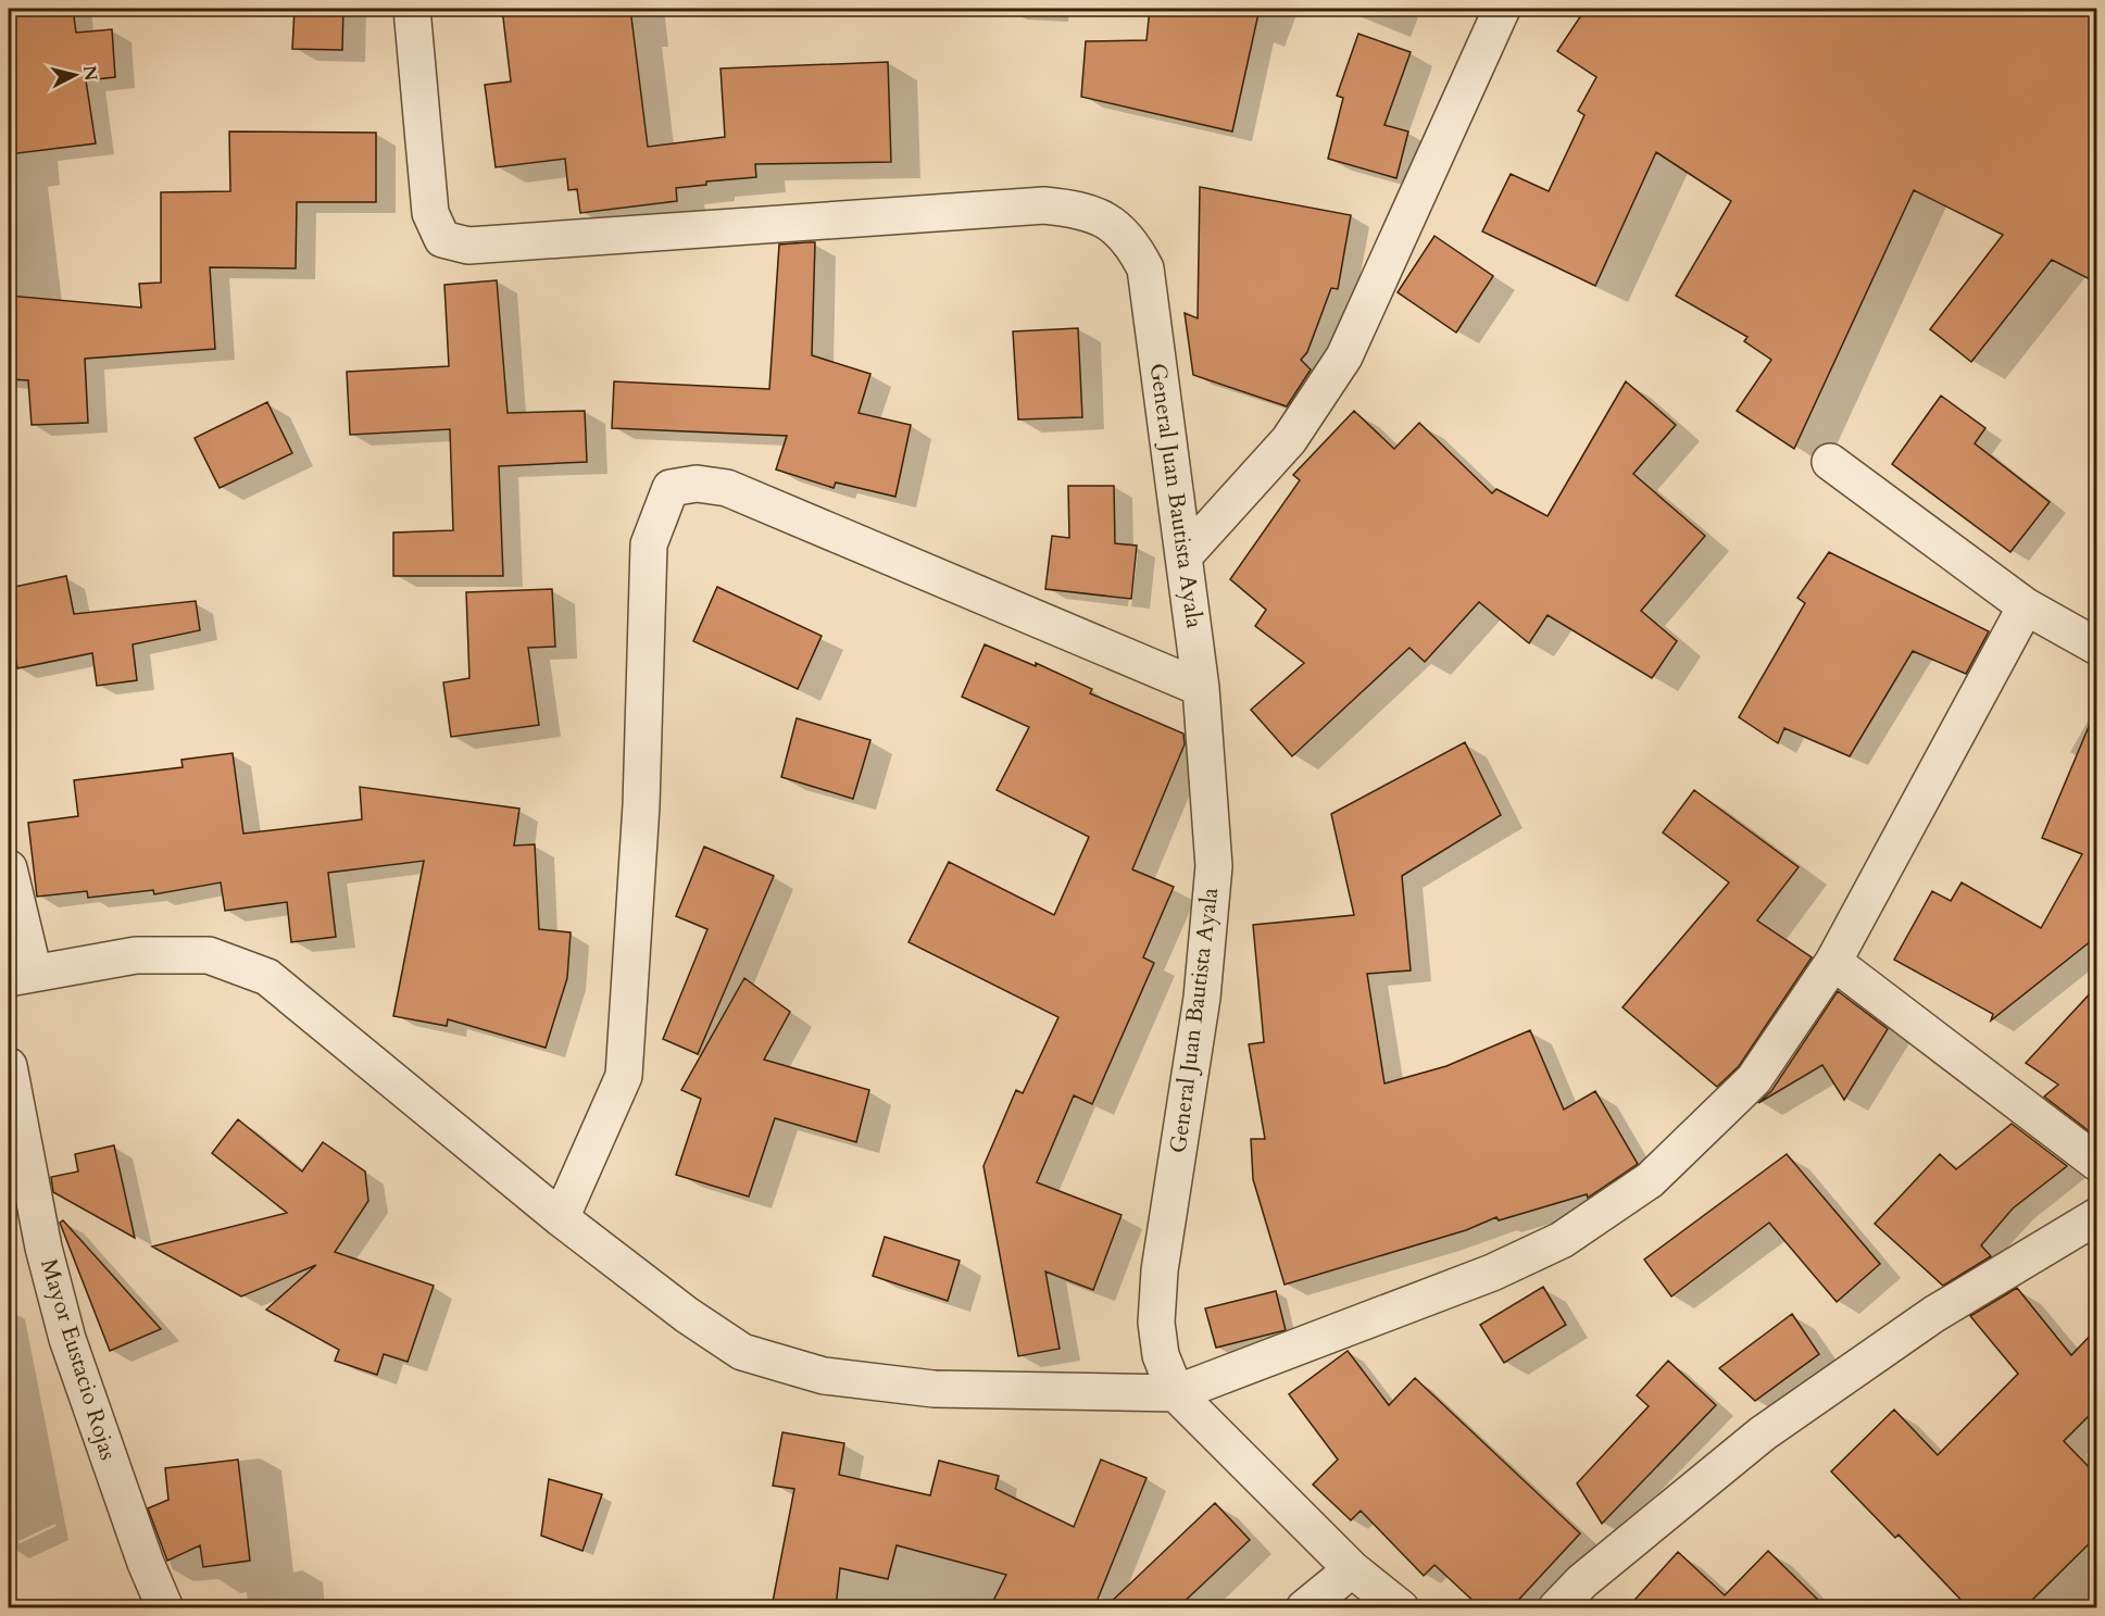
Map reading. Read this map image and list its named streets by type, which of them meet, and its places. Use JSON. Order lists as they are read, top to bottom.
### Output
{
  "streets": {
    "street": ["General Juan Bautista Ayala", "Mayor Eustacio Rojas"]
  },
  "north": "right"
}
